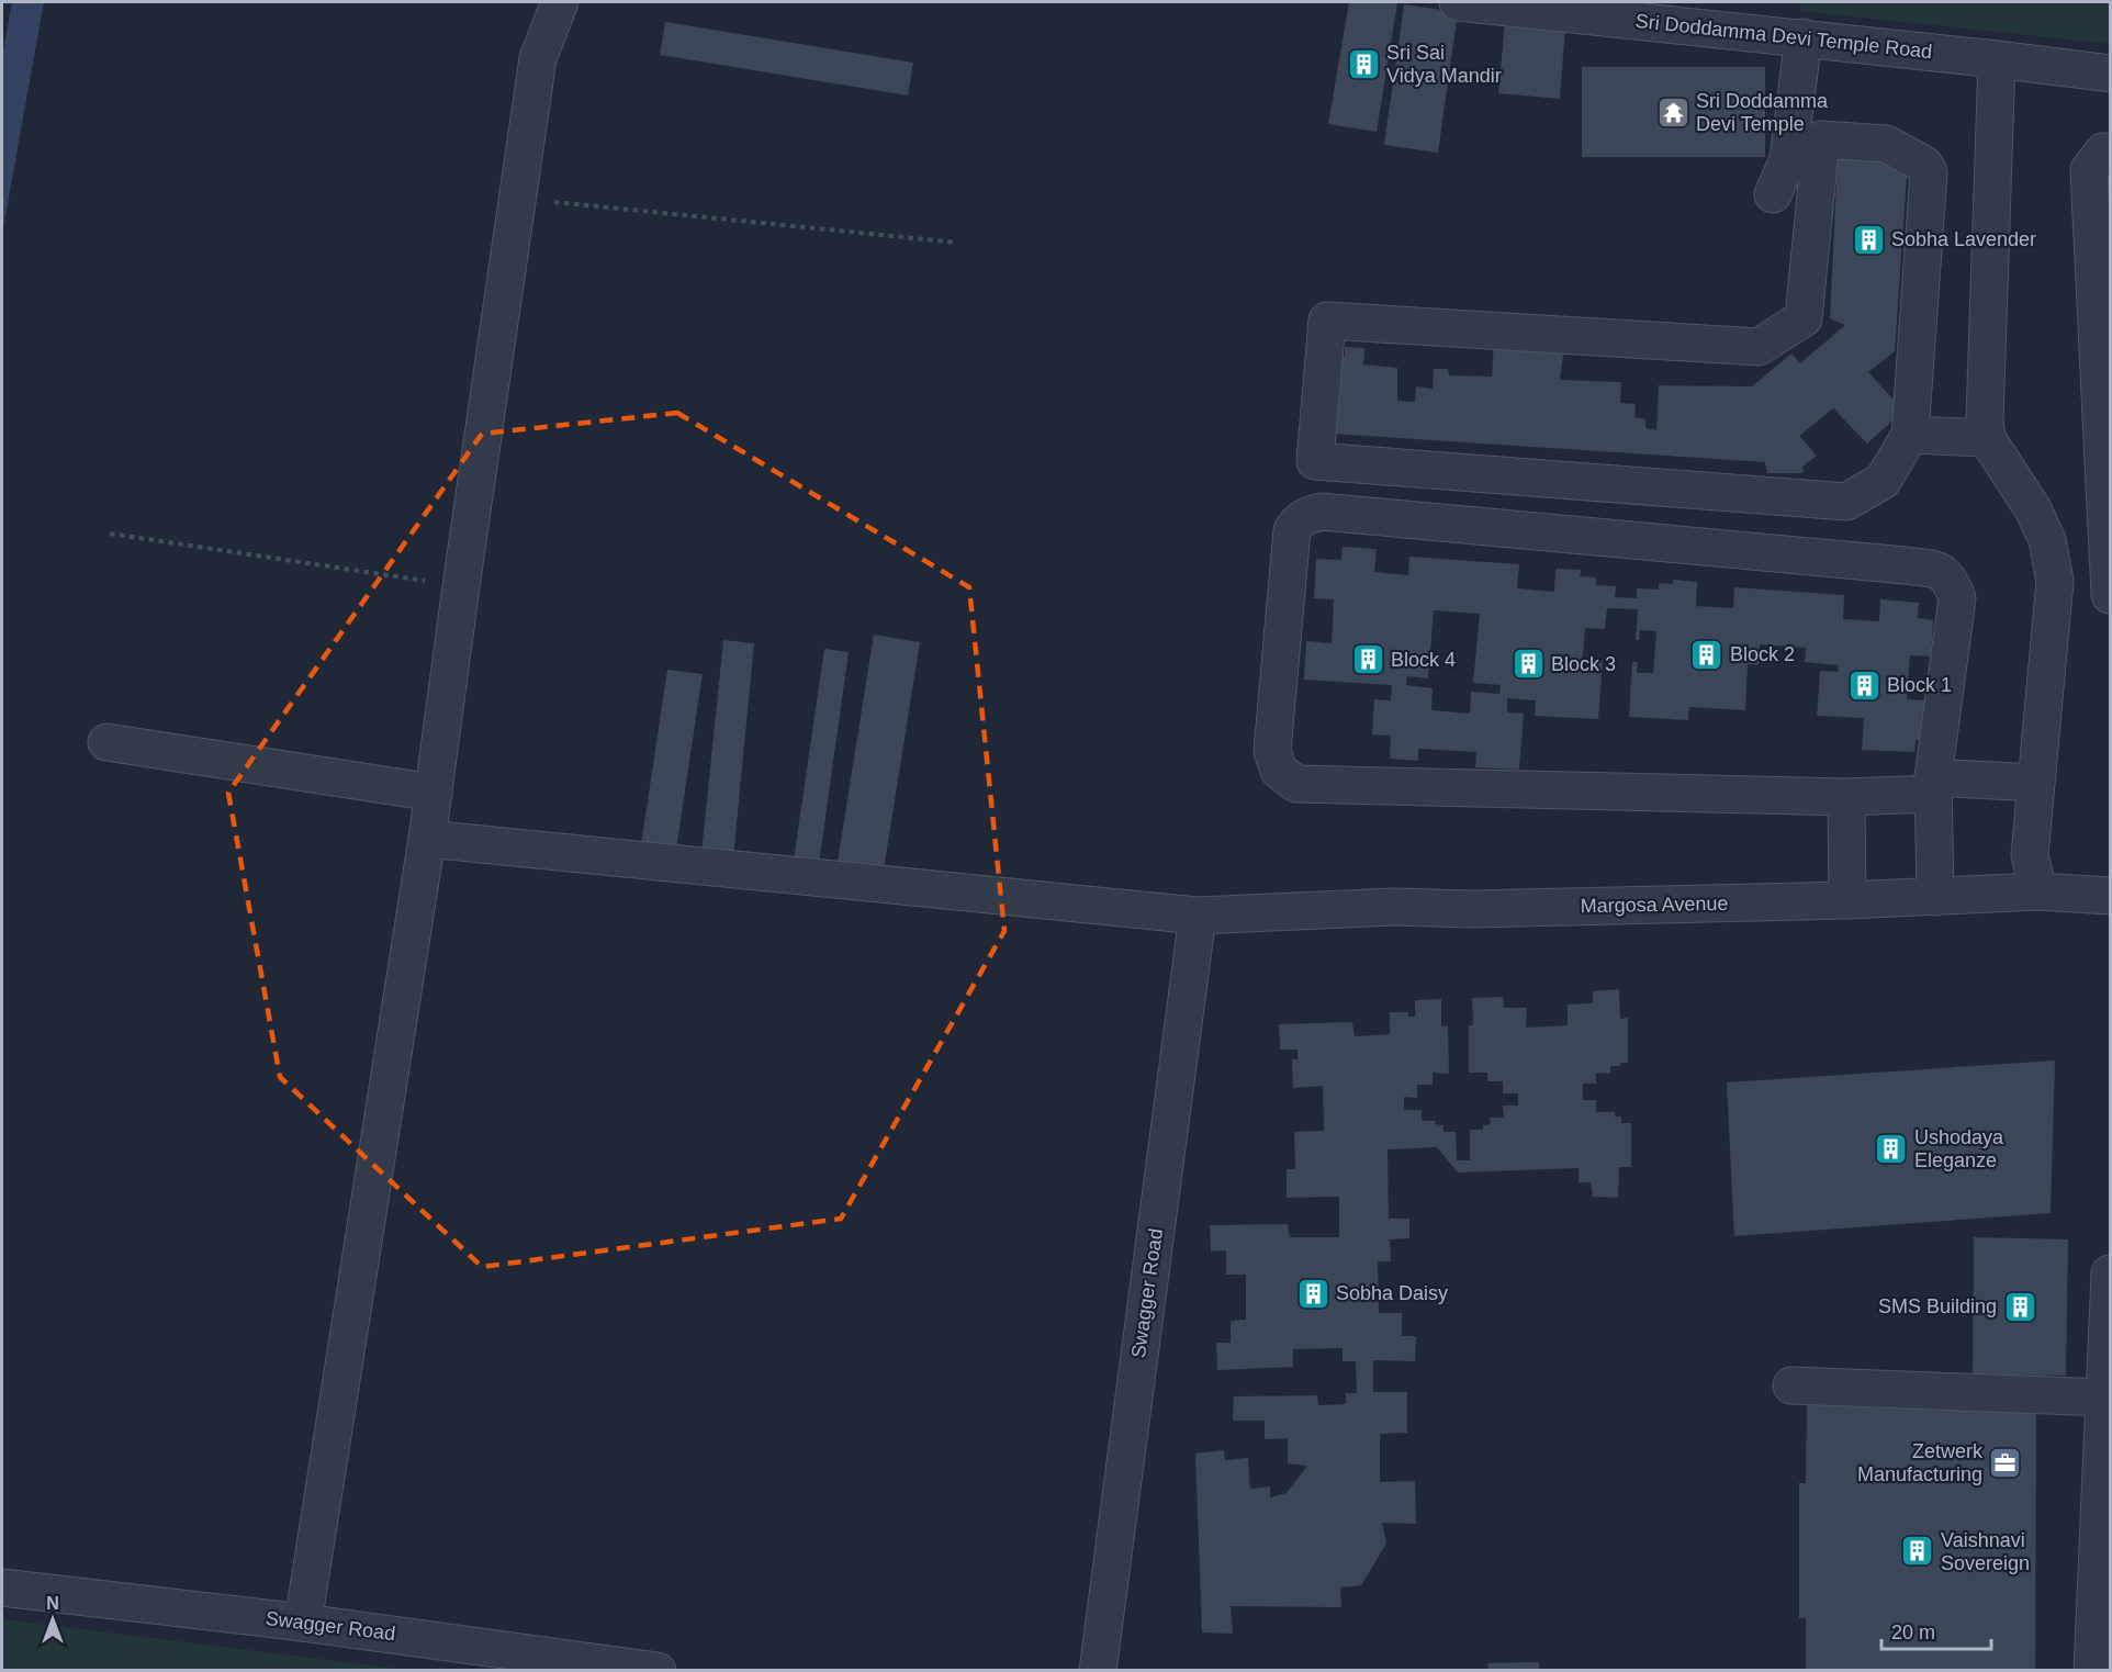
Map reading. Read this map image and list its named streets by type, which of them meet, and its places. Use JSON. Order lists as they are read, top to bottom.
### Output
{
  "streets": {
    "street": ["Sri Doddamma Devi Temple Road", "Margosa Avenue", "Swagger Road"]
  },
  "crossings": [
    ["Margosa Avenue", "Swagger Road"]
  ],
  "places": {
    "building": [
      "Sri Sai Vidya Mandir",
      "Sobha Lavender",
      "Block 2",
      "Block 4",
      "Block 3",
      "Block 1",
      "Ushodaya Eleganze",
      "Sobha Daisy",
      "SMS Building",
      "Vaishnavi Sovereign"
    ],
    "temple": ["Sri Doddamma Devi Temple"],
    "office": ["Zetwerk Manufacturing"]
  },
  "scale_bar": "20 m",
  "north": "top"
}
